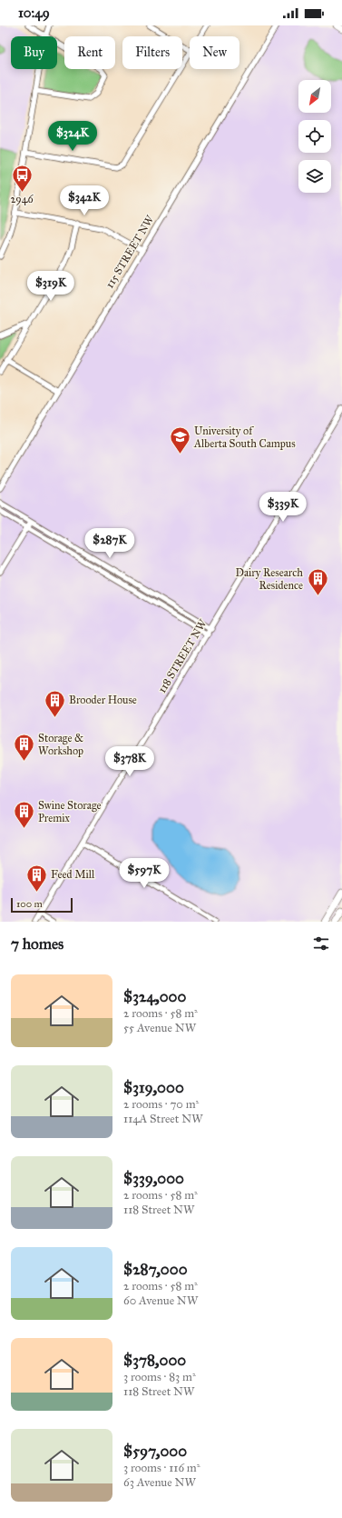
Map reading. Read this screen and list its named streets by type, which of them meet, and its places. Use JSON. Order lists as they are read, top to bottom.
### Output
{
  "streets": {
    "street": ["115 STREET NW", "118 STREET NW"]
  },
  "places": {
    "bus stop": ["2946"],
    "school or university": ["University of Alberta South Campus"],
    "building": [
      "Dairy Research Residence",
      "Brooder House",
      "Storage & Workshop",
      "Swine Storage Premix",
      "Feed Mill"
    ]
  },
  "scale_bar": "100 m",
  "north": "bottom left",
  "page": {
    "status": "10:49",
    "chip": [
      "Buy",
      "Rent",
      "Filters",
      "New"
    ],
    "price": [
      "$324K",
      "$342K",
      "$319K",
      "$339K",
      "$287K",
      "$378K",
      "$597K"
    ],
    "scale": "100 m",
    "heading": "7 homes",
    "list": [
      {
        "name": "$324,000",
        "note": "2 rooms · 58 m² · 55 Avenue NW"
      },
      {
        "name": "$319,000",
        "note": "2 rooms · 70 m² · 114A Street NW"
      },
      {
        "name": "$339,000",
        "note": "2 rooms · 58 m² · 118 Street NW"
      },
      {
        "name": "$287,000",
        "note": "2 rooms · 58 m² · 60 Avenue NW"
      },
      {
        "name": "$378,000",
        "note": "3 rooms · 83 m² · 118 Street NW"
      },
      {
        "name": "$597,000",
        "note": "3 rooms · 116 m² · 63 Avenue NW"
      }
    ]
  }
}
